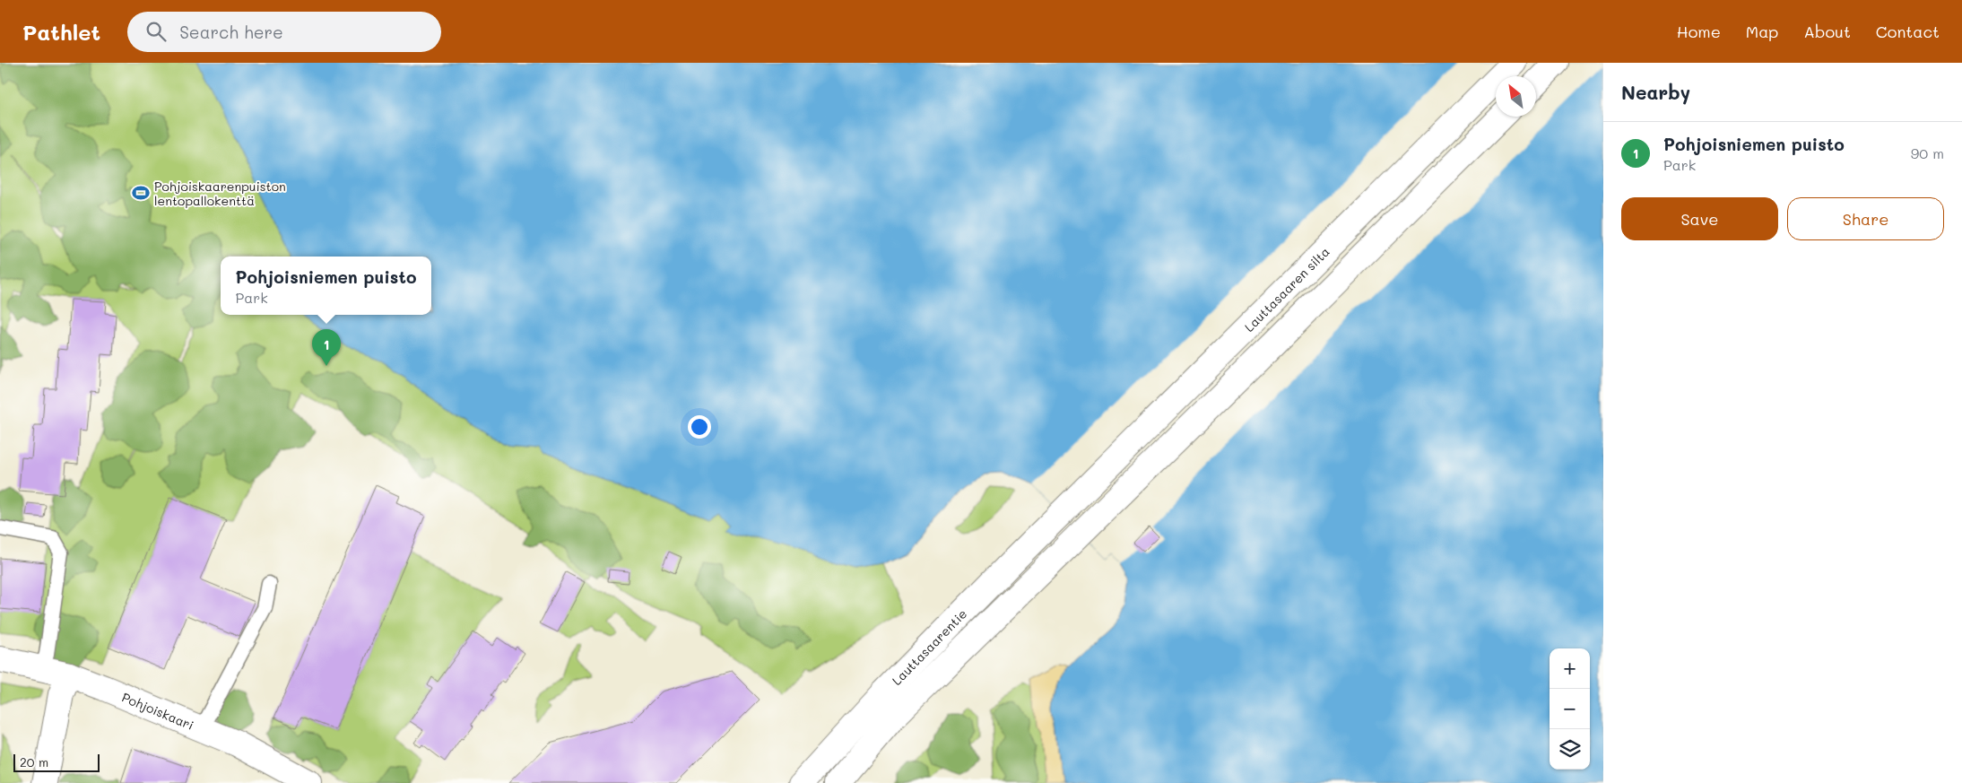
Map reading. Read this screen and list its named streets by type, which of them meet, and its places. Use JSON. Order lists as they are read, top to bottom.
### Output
{
  "streets": {
    "main road": ["Lauttasaaren silta", "Lauttasaarentie", "Pohjoiskaari"]
  },
  "crossings": [
    ["Lauttasaaren silta", "Lauttasaarentie"]
  ],
  "places": {
    "sports": ["Pohjoiskaarenpuiston lentopallokenttä"]
  },
  "scale_bar": "20 m",
  "north": "top left",
  "page": {
    "header": "Pathlet",
    "search": "Search here",
    "nav": [
      "Home",
      "Map",
      "About",
      "Contact"
    ],
    "heading": "Nearby",
    "list": [
      {
        "mark": "1",
        "name": "Pohjoisniemen puisto",
        "note": "Park",
        "value": "90 m"
      }
    ],
    "buttons": ["Save", "Share"],
    "popup": ["Pohjoisniemen puisto", "Park"],
    "pins": "1",
    "map_buttons": ["+", "−"],
    "scale": "20 m"
  }
}
